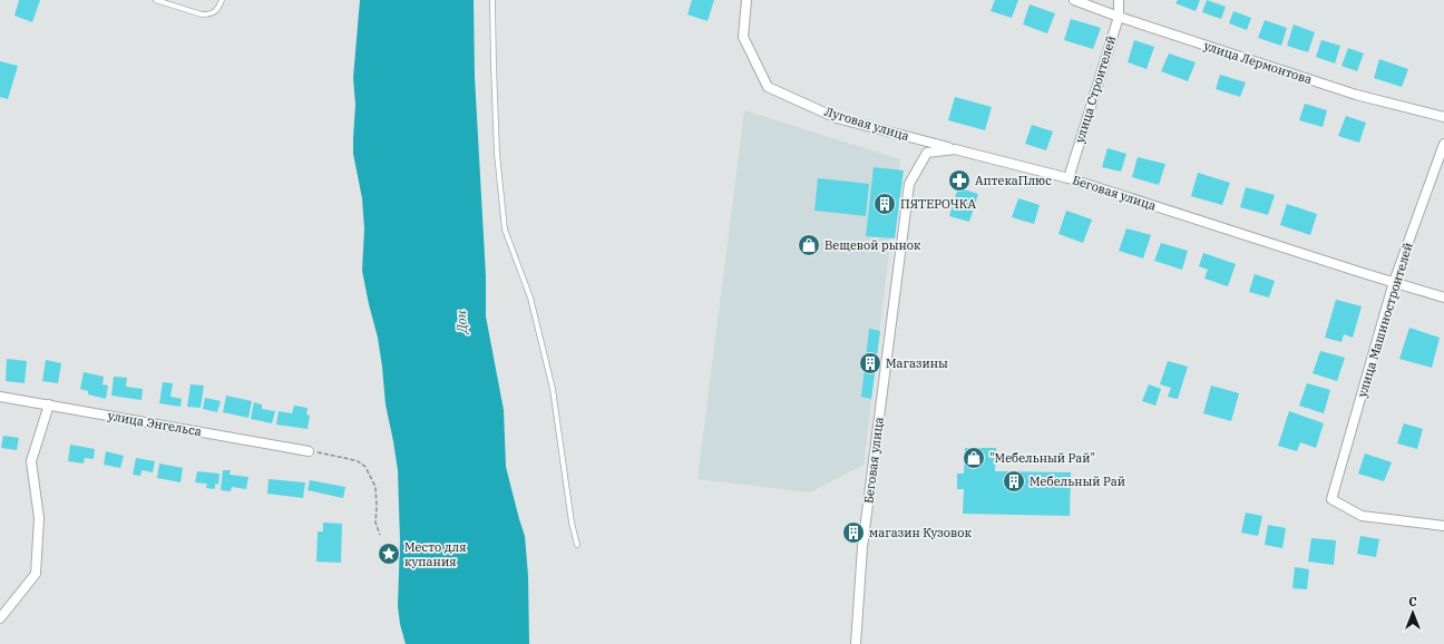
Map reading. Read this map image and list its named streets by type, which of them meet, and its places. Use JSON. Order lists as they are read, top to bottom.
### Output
{
  "streets": {
    "street": [
      "улица Лермонтова",
      "улица Строителей",
      "Луговая улица",
      "Беговая улица",
      "улица Машиностроителей",
      "улица Энгельса"
    ]
  },
  "crossings": [
    ["улица Лермонтова", "улица Строителей"],
    ["улица Строителей", "Беговая улица"],
    ["Луговая улица", "Беговая улица"],
    ["Беговая улица", "улица Машиностроителей"]
  ],
  "water": ["Дон"],
  "places": {
    "pharmacy": ["АптекаПлюс"],
    "building": [
      "ПЯТЕРОЧКА",
      "Магазины",
      "Мебельный Рай",
      "магазин Кузовок"
    ],
    "shop": ["Вещевой рынок", "\"Мебельный Рай\""],
    "place": ["Место для купания"]
  },
  "north": "top"
}
